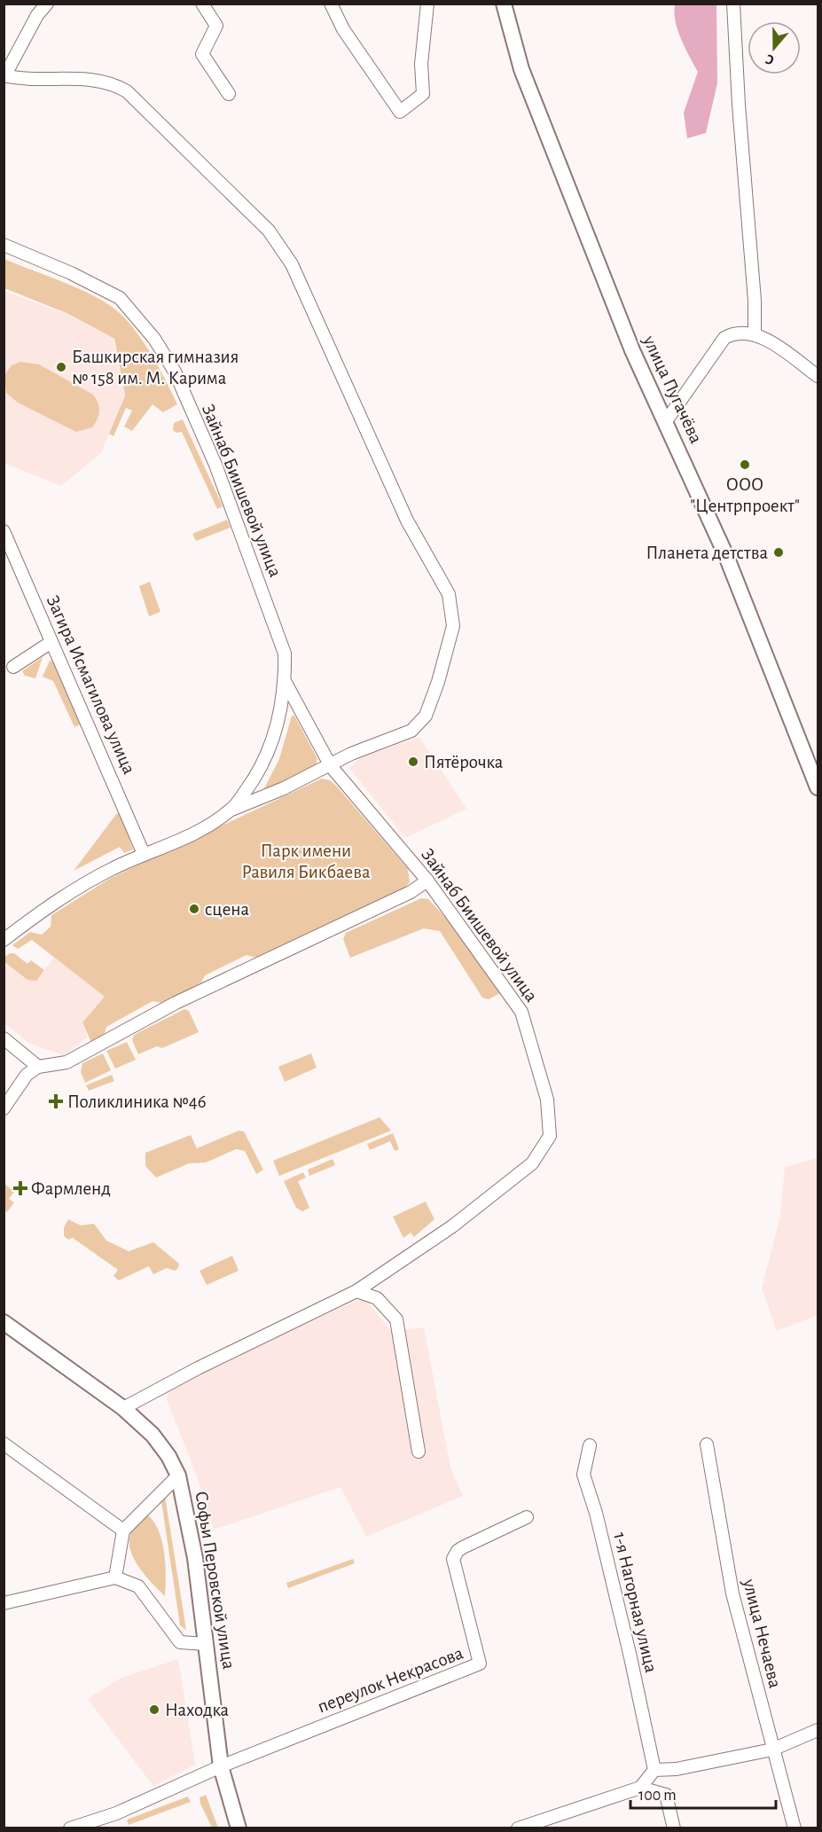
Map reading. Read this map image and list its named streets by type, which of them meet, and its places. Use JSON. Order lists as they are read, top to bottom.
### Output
{
  "streets": {
    "main road": ["улица Пугачёва", "Софьи Перовской улица"],
    "street": [
      "Зайнаб Биишевой улица",
      "Загира Исмагилова улица",
      "1-я Нагорная улица",
      "улица Нечаева",
      "переулок Некрасова"
    ]
  },
  "crossings": [
    ["Зайнаб Биишевой улица", "Загира Исмагилова улица"],
    ["Зайнаб Биишевой улица", "Софьи Перовской улица"],
    ["Софьи Перовской улица", "переулок Некрасова"]
  ],
  "parks": ["Парк имени Равиля Бикбаева"],
  "places": {
    "other": [
      "Башкирская гимназия № 158 им. М. Карима",
      "ООО \"Центрпроект\"",
      "Планета детства",
      "Пятёрочка",
      "сцена",
      "Находка"
    ],
    "health": ["Поликлиника №46", "Фармленд"]
  },
  "scale_bar": "100 m",
  "north": "bottom"
}
